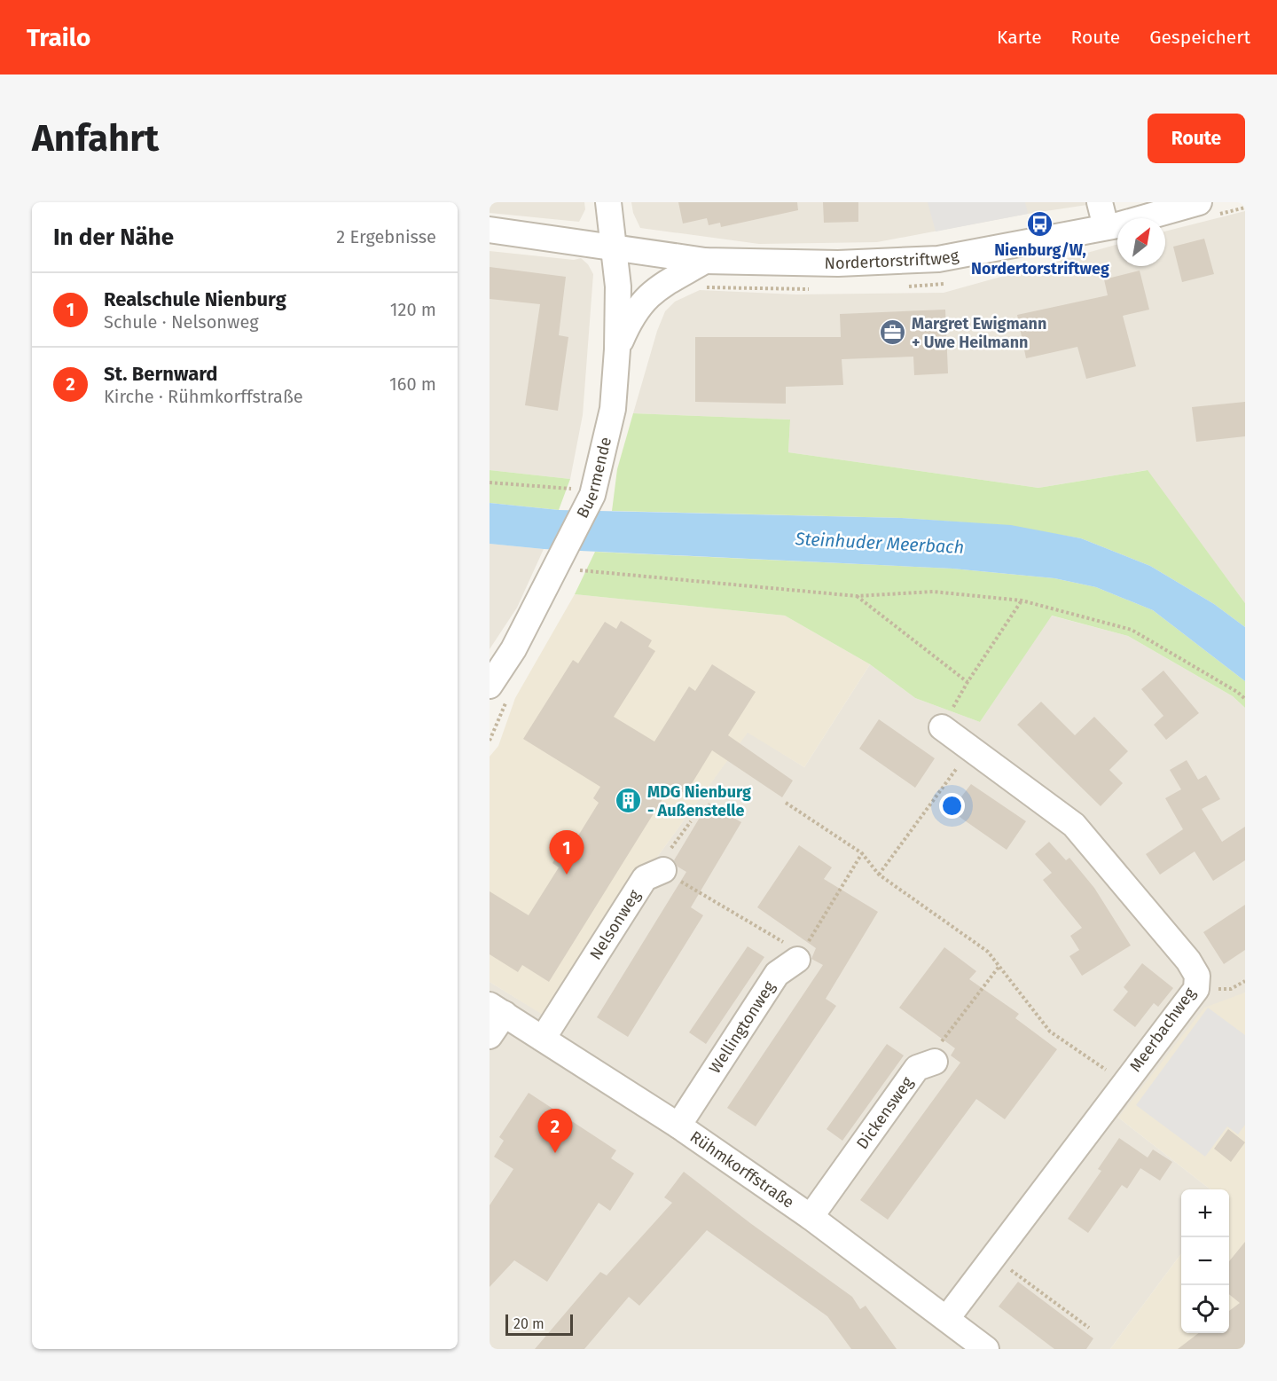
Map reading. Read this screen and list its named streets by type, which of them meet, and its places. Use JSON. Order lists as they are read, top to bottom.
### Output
{
  "streets": {
    "street": [
      "Nordertorstriftweg",
      "Buermende",
      "Nelsonweg",
      "Wellingtonweg",
      "Meerbachweg",
      "Dickensweg",
      "Rühmkorffstraße"
    ]
  },
  "crossings": [
    ["Nordertorstriftweg", "Buermende"],
    ["Nelsonweg", "Rühmkorffstraße"],
    ["Wellingtonweg", "Rühmkorffstraße"],
    ["Meerbachweg", "Rühmkorffstraße"],
    ["Dickensweg", "Rühmkorffstraße"]
  ],
  "water": ["Steinhuder Meerbach"],
  "places": {
    "bus stop": ["Nienburg/W, Nordertorstriftweg"],
    "office": ["Margret Ewigmann + Uwe Heilmann"],
    "building": ["MDG Nienburg - Außenstelle"]
  },
  "scale_bar": "20 m",
  "north": "top right",
  "page": {
    "header": "Trailo",
    "nav": ["Karte", "Route", "Gespeichert"],
    "buttons": "Route",
    "title": "Anfahrt",
    "heading": ["In der Nähe", "2 Ergebnisse"],
    "list": [
      {
        "mark": "1",
        "name": "Realschule Nienburg",
        "note": "Schule · Nelsonweg",
        "value": "120 m"
      },
      {
        "mark": "2",
        "name": "St. Bernward",
        "note": "Kirche · Rühmkorffstraße",
        "value": "160 m"
      }
    ],
    "pins": ["1", "2"],
    "map_buttons": ["+", "−"],
    "scale": "20 m"
  }
}
